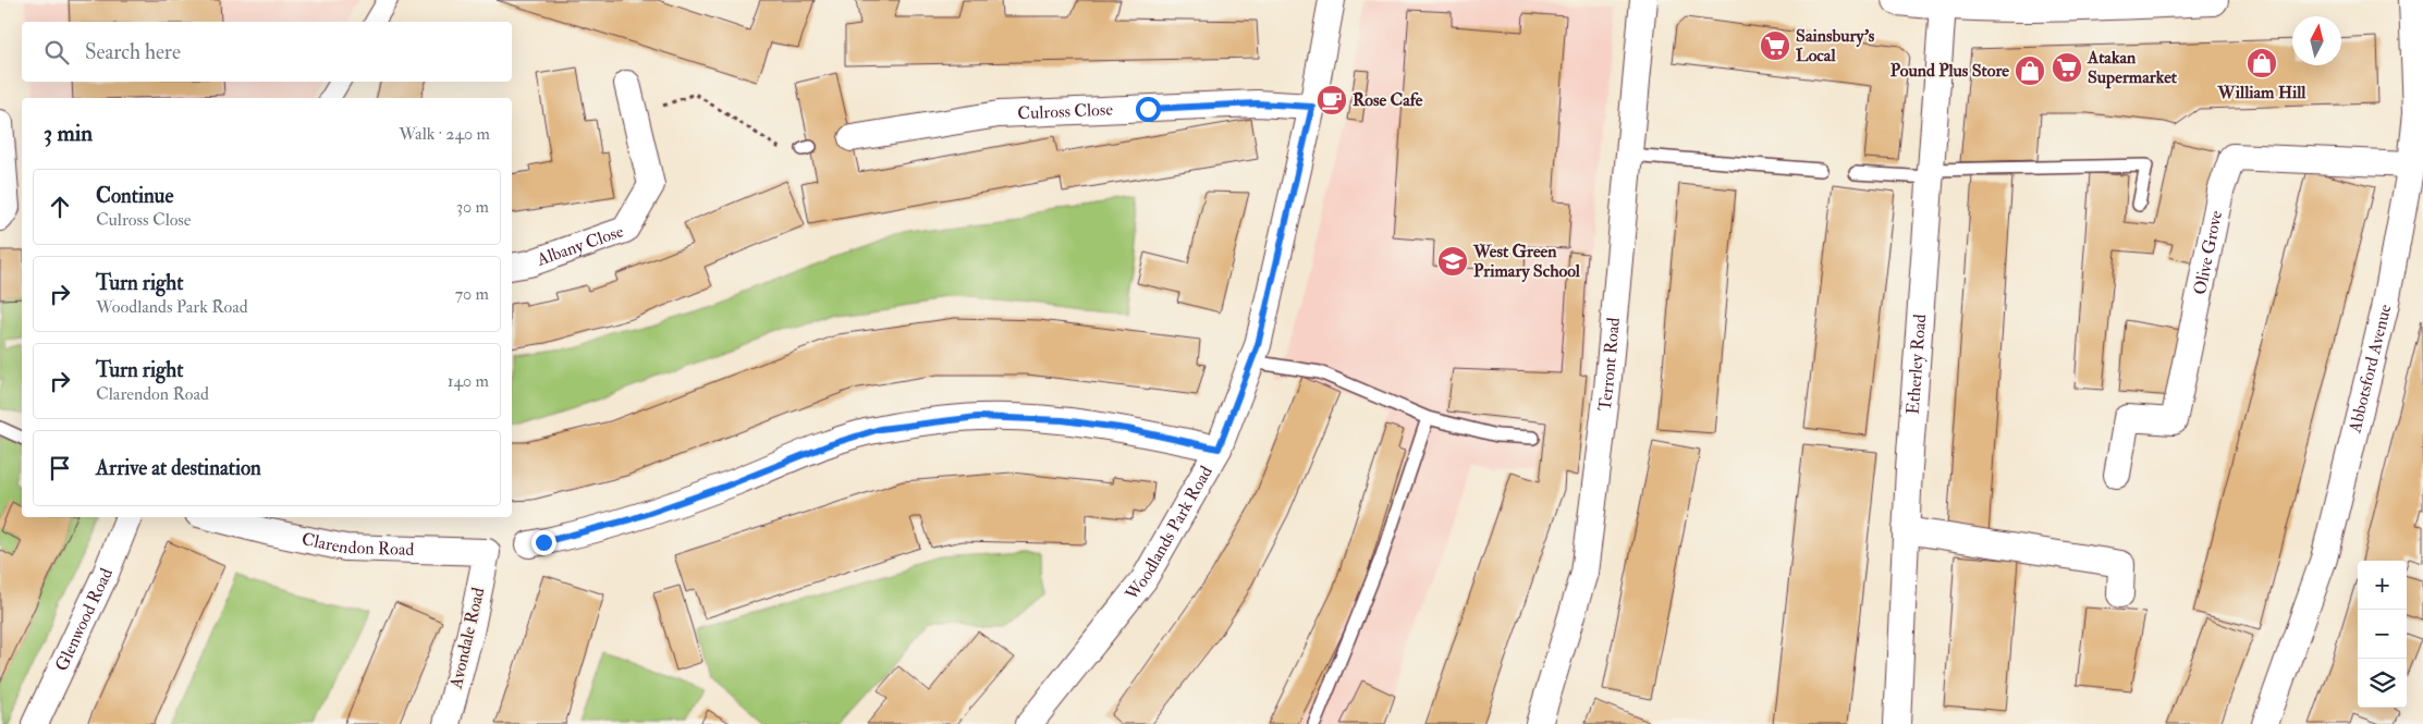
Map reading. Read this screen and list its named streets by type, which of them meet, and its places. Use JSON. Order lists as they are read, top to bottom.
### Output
{
  "streets": {
    "street": [
      "Culross Close",
      "Albany Close",
      "Olive Grove",
      "Etherley Road",
      "Terront Road",
      "Abbotsford Avenue",
      "Woodlands Park Road",
      "Clarendon Road",
      "Glenwood Road",
      "Avondale Road"
    ]
  },
  "crossings": [
    ["Culross Close", "Woodlands Park Road"],
    ["Olive Grove", "Abbotsford Avenue"],
    ["Clarendon Road", "Avondale Road"]
  ],
  "places": {
    "supermarket": ["Sainsbury's Local", "Atakan Supermarket"],
    "shop": ["William Hill", "Pound Plus Store"],
    "cafe": ["Rose Cafe"],
    "school or university": ["West Green Primary School"]
  },
  "north": "top",
  "page": {
    "search": "Search here",
    "heading": ["3 min", "Walk · 240 m"],
    "list": [
      ["Continue", "Culross Close", "30 m"],
      ["Turn right", "Woodlands Park Road", "70 m"],
      ["Turn right", "Clarendon Road", "140 m"],
      "Arrive at destination"
    ],
    "map_buttons": ["+", "−"]
  }
}
